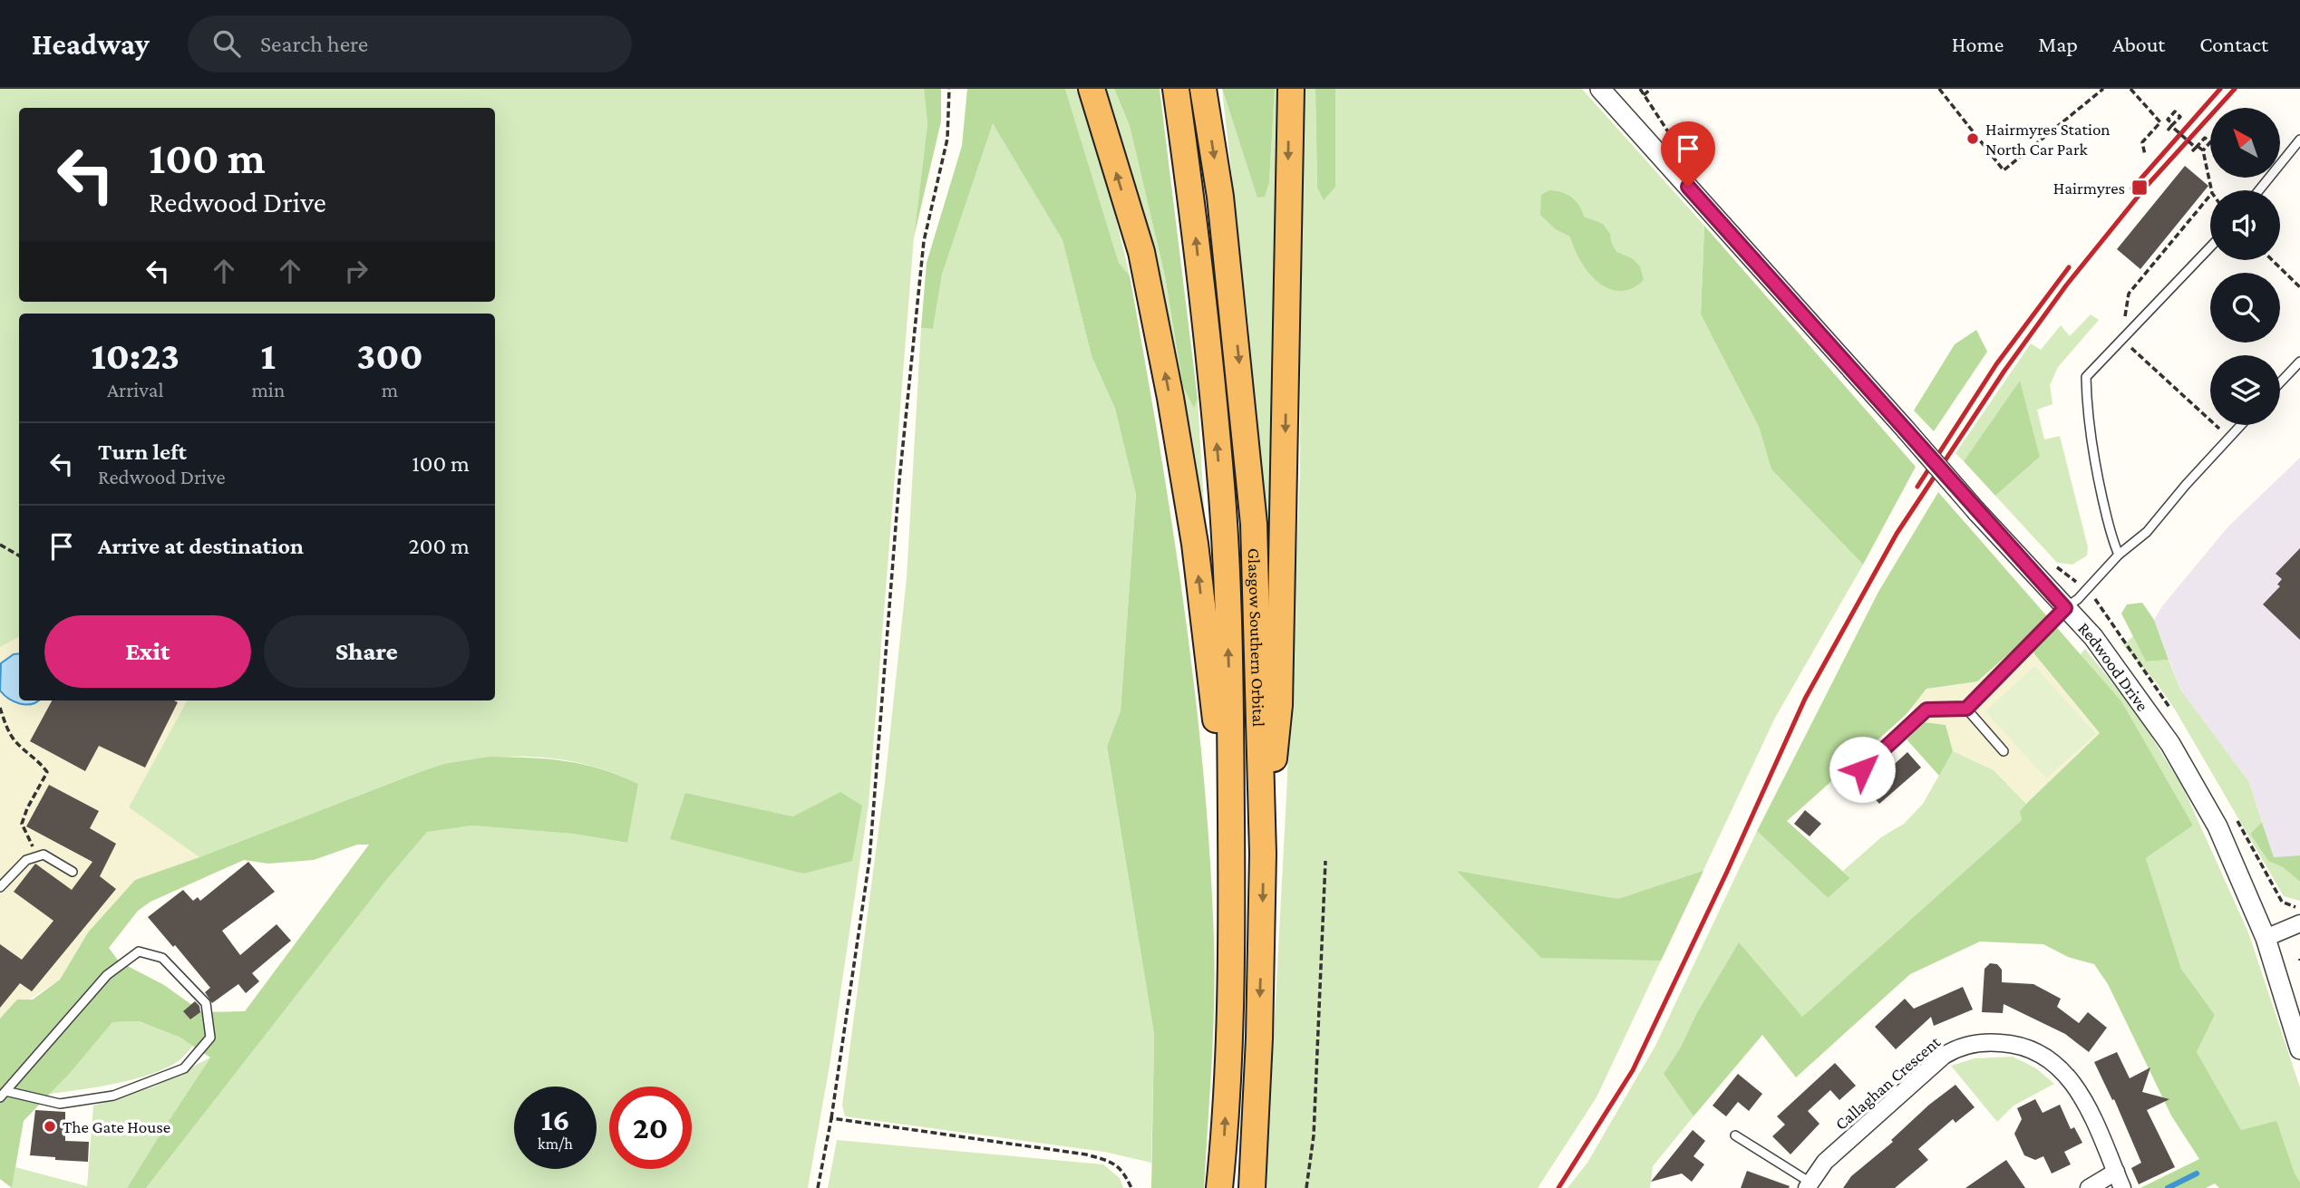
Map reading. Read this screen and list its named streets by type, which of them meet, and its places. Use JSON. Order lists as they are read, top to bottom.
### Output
{
  "streets": {
    "highway": ["Glasgow Southern Orbital"],
    "street": ["Redwood Drive", "Callaghan Crescent"]
  },
  "places": {
    "other": ["Hairmyres Station North Car Park", "The Gate House"],
    "transit": ["Hairmyres"]
  },
  "north": "top left",
  "page": {
    "header": "Headway",
    "search": "Search here",
    "nav": [
      "Home",
      "Map",
      "About",
      "Contact"
    ],
    "turn": ["100 m", "Redwood Drive"],
    "eta": [
      "10:23",
      "Arrival",
      "1",
      "min",
      "300",
      "m"
    ],
    "list": [
      {
        "name": "Turn left",
        "note": "Redwood Drive",
        "value": "100 m"
      },
      {
        "name": "Arrive at destination",
        "value": "200 m"
      }
    ],
    "buttons": ["Exit", "Share"],
    "speed": "16 km/h",
    "limit": "20"
  }
}
